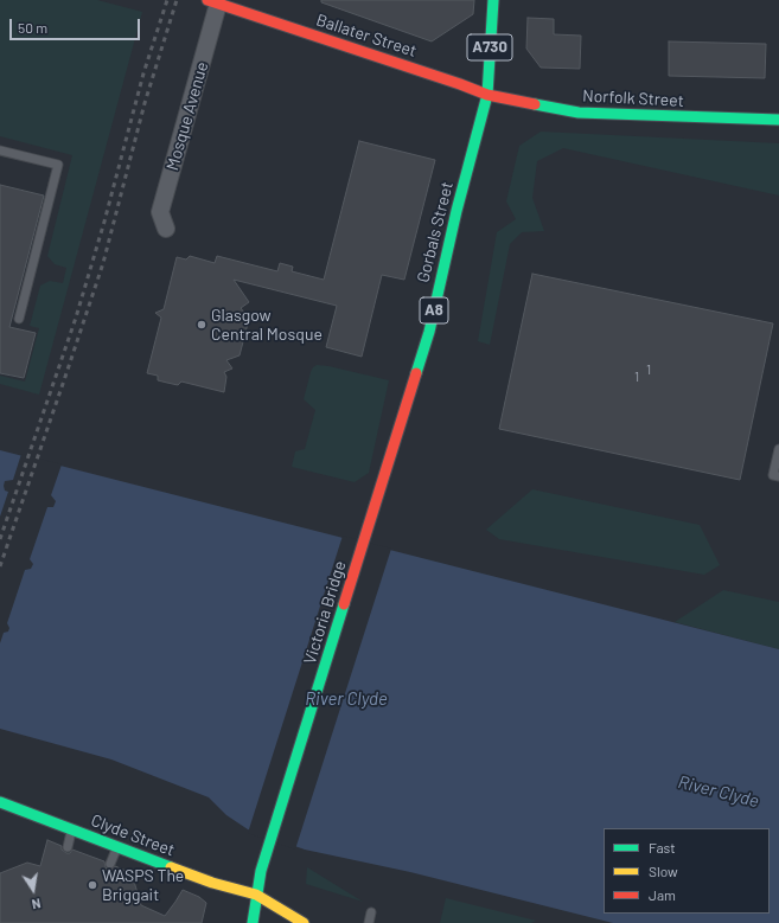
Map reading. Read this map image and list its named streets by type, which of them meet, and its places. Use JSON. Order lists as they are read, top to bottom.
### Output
{
  "streets": {
    "main road": [
      "Ballater Street",
      "A730",
      "Norfolk Street",
      "Gorbals Street",
      "A8",
      "Victoria Bridge",
      "Clyde Street"
    ],
    "street": ["Mosque Avenue"]
  },
  "crossings": [
    ["Ballater Street", "Norfolk Street"],
    ["Ballater Street", "Mosque Avenue"],
    ["Ballater Street", "Gorbals Street"],
    ["Norfolk Street", "Gorbals Street"],
    ["Gorbals Street", "Victoria Bridge"],
    ["Victoria Bridge", "Clyde Street"]
  ],
  "water": ["River Clyde"],
  "places": ["Glasgow Central Mosque", "WASPS The Briggait"],
  "house_numbers": ["1", "1"],
  "legend": ["Fast", "Slow", "Jam"],
  "scale_bar": "50 m",
  "north": "bottom"
}
